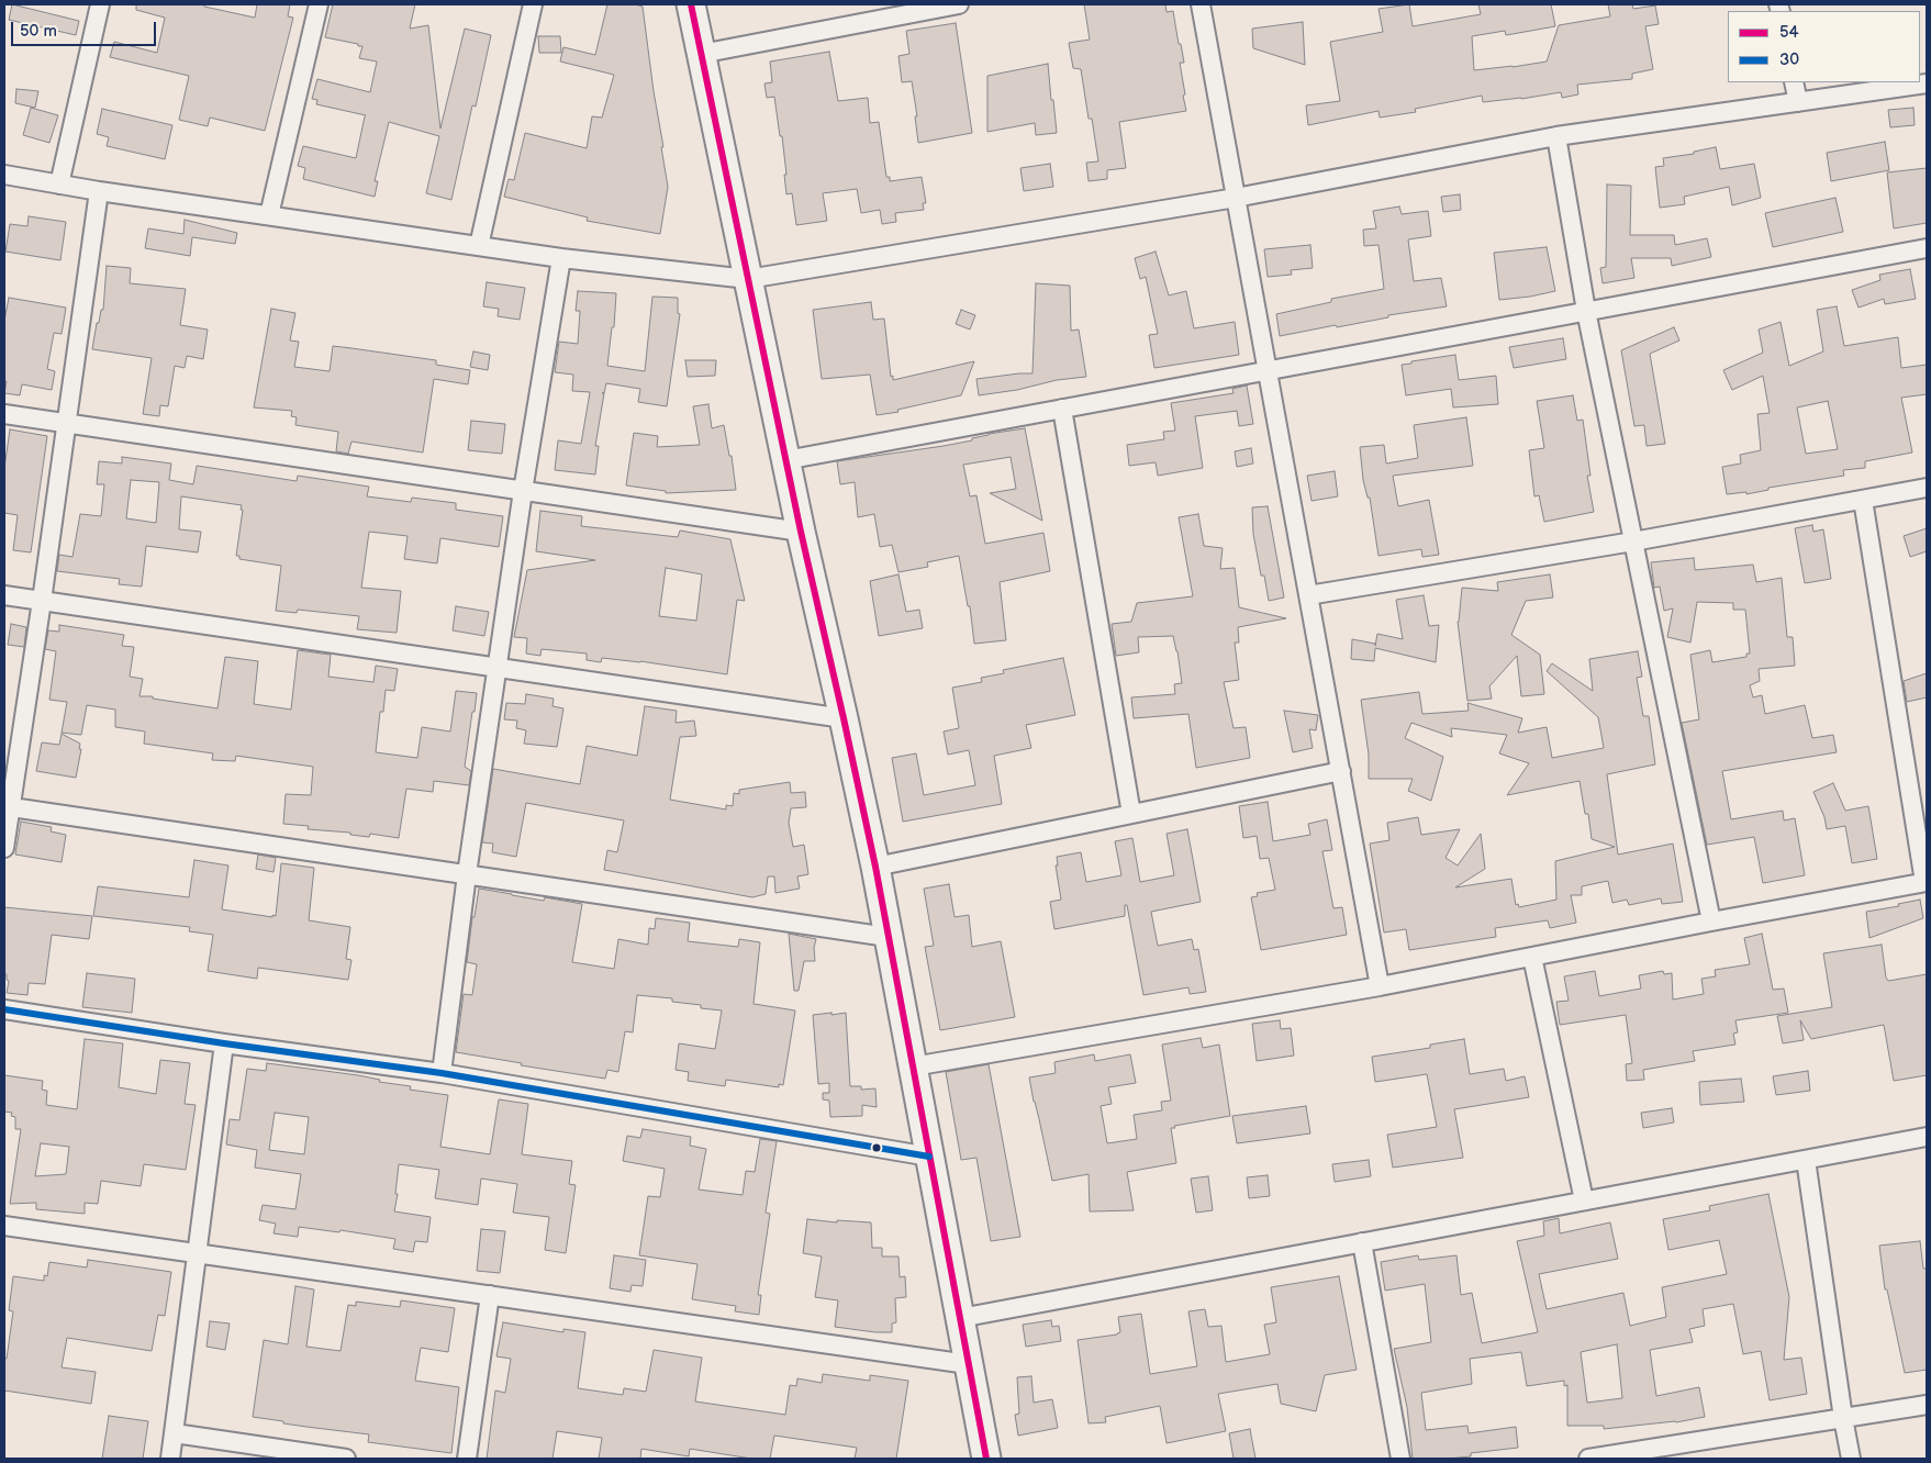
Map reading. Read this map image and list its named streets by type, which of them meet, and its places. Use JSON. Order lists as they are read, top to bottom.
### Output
{
  "lines": ["transit line 54", "transit line 30"],
  "legend": ["54", "30"],
  "scale_bar": "50 m"
}
